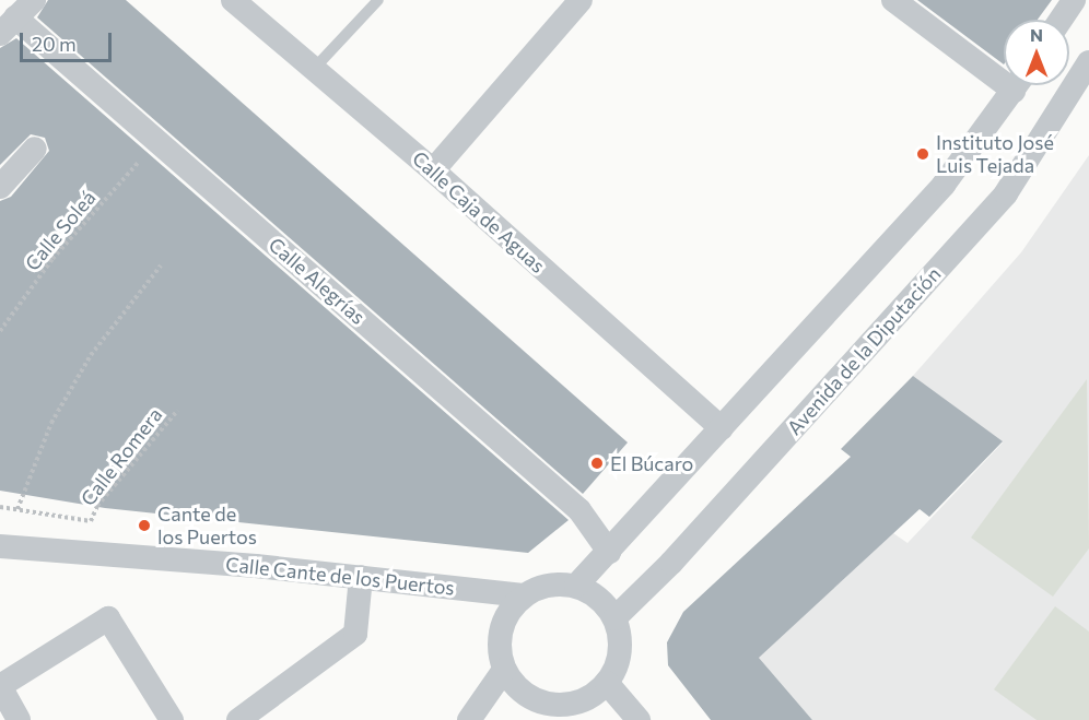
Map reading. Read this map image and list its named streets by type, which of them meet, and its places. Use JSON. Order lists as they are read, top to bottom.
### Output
{
  "streets": {
    "street": [
      "Calle Caja de Aguas",
      "Calle Alegrías",
      "Avenida de la Diputación",
      "Calle Cante de los Puertos"
    ],
    "path": ["Calle Soleá", "Calle Romera"]
  },
  "crossings": [
    ["Avenida de la Diputación", "Calle Cante de los Puertos"]
  ],
  "places": ["Instituto José Luis Tejada", "El Búcaro", "Cante de los Puertos"],
  "scale_bar": "20 m",
  "north": "top"
}
